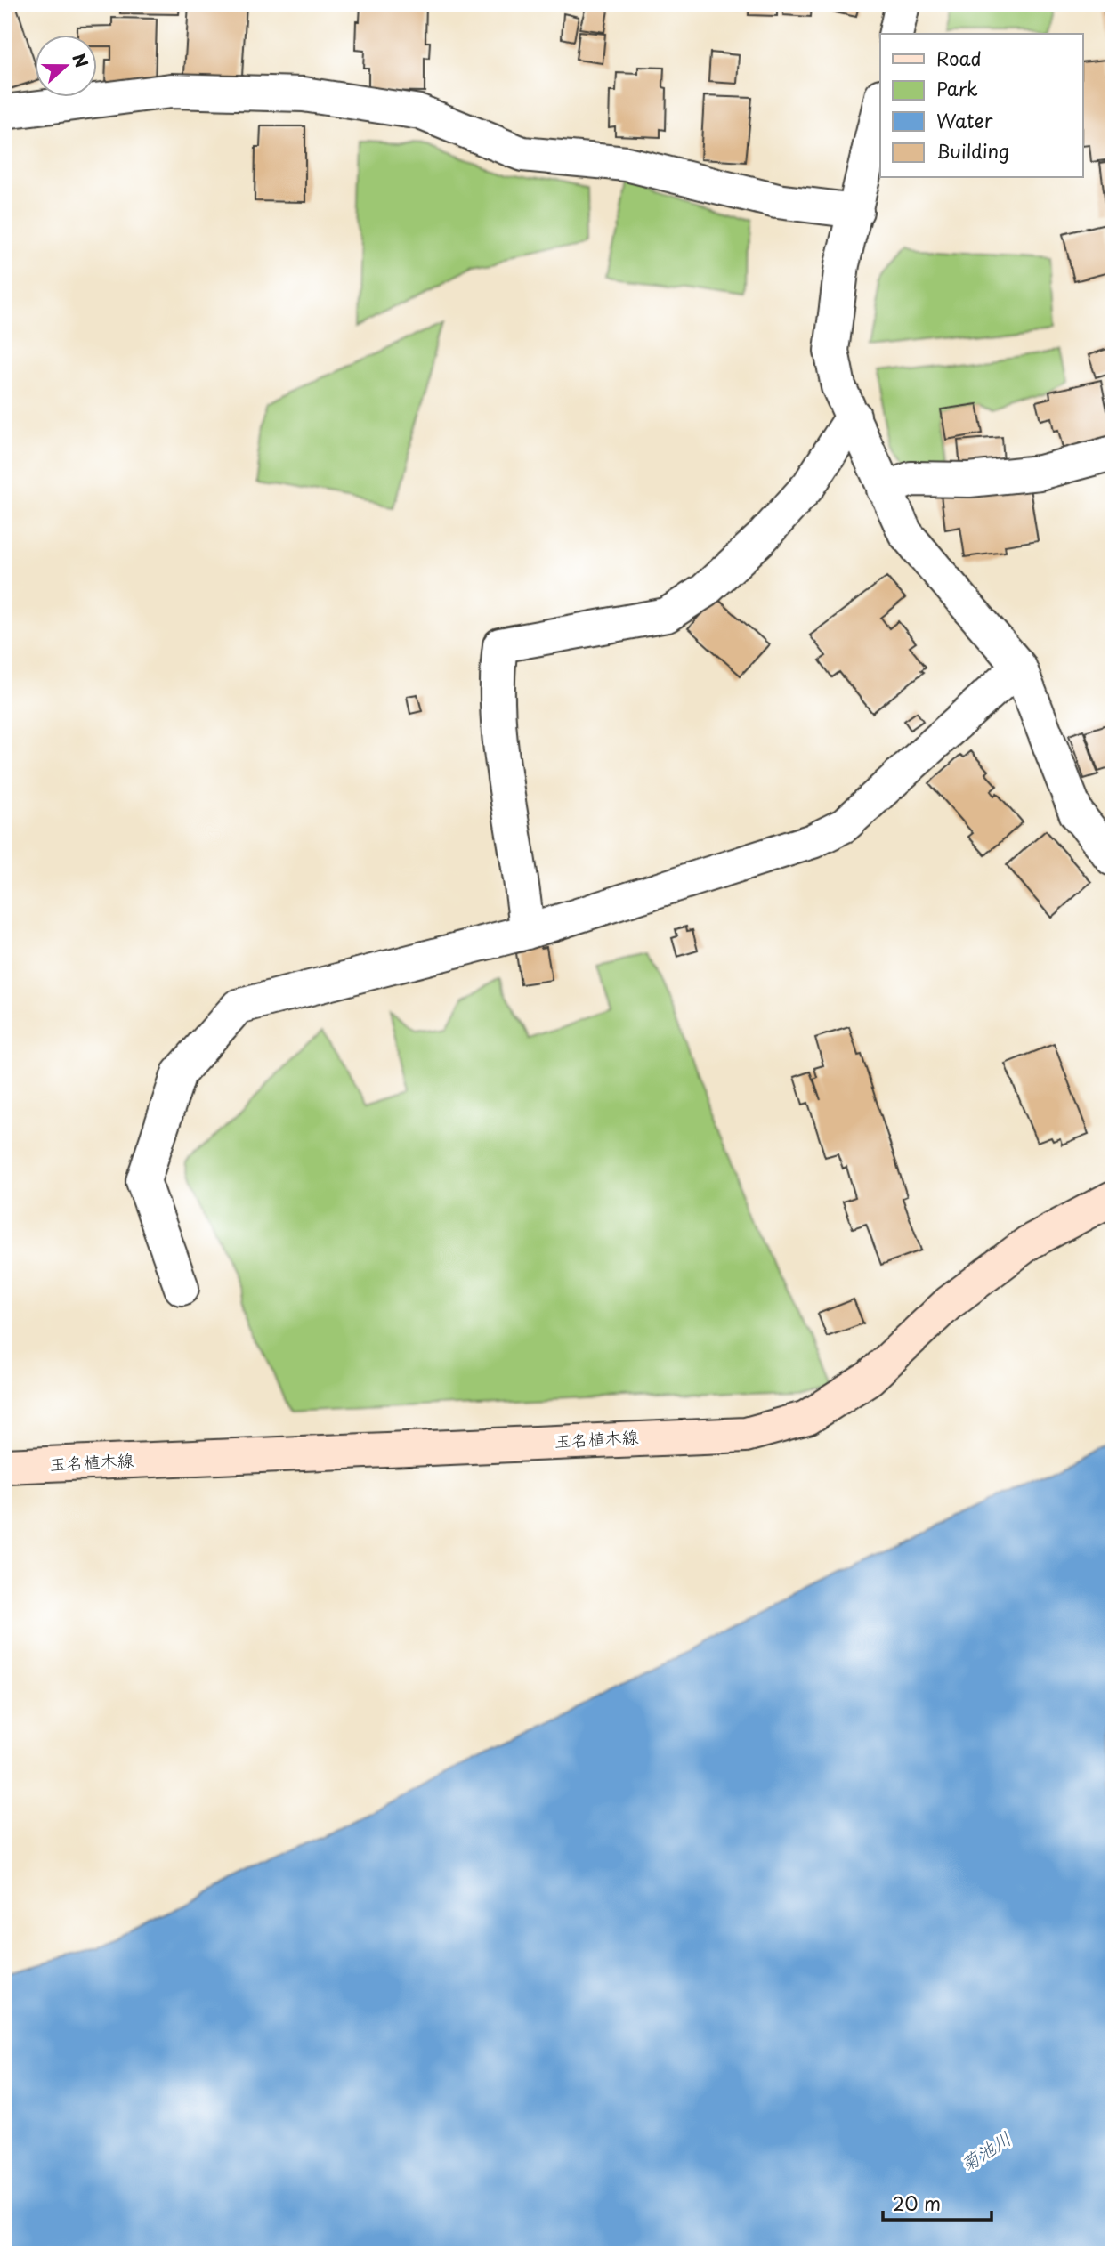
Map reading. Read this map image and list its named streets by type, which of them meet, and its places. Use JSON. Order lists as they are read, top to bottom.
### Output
{
  "streets": {
    "main road": ["玉名植木線"]
  },
  "water": ["菊池川"],
  "legend": [
    "Road",
    "Park",
    "Water",
    "Building"
  ],
  "scale_bar": "20 m",
  "north": "right"
}
